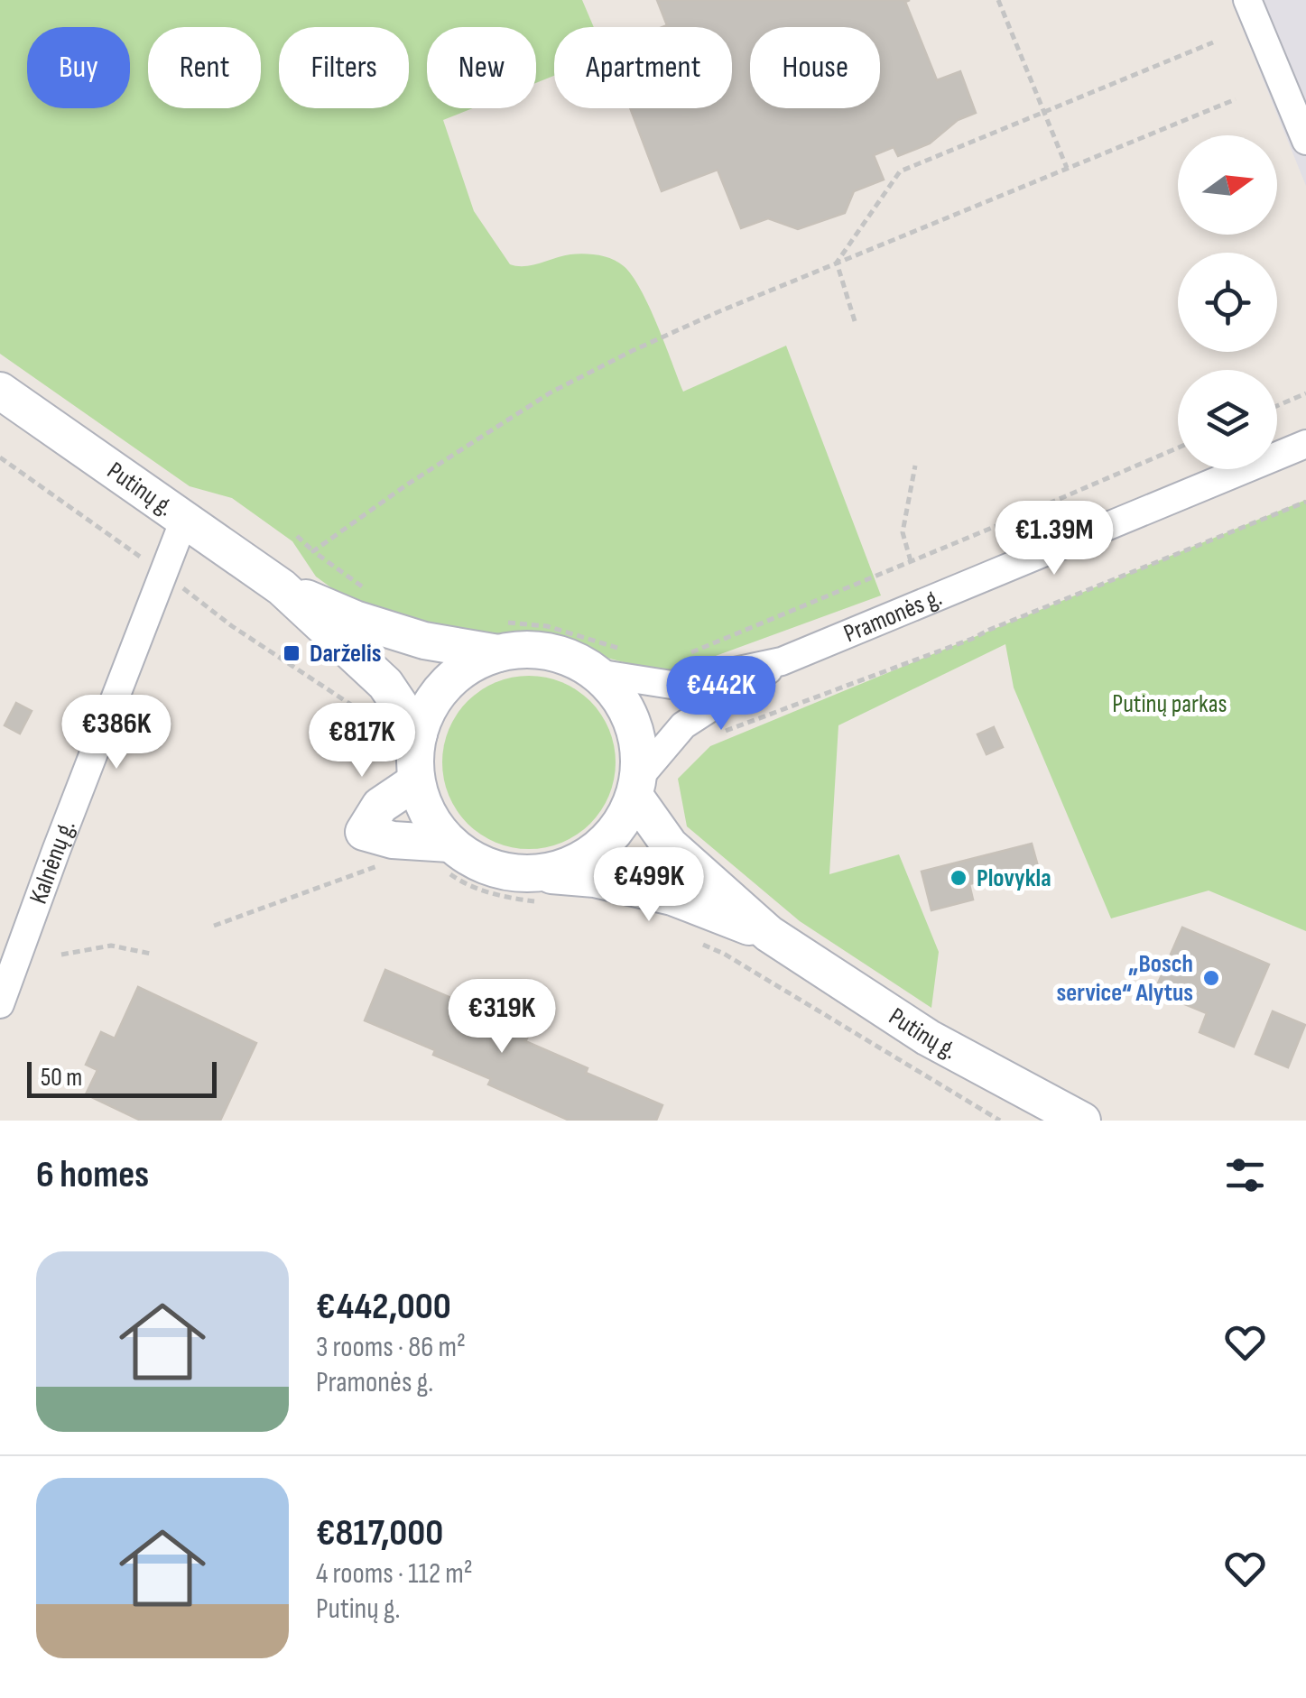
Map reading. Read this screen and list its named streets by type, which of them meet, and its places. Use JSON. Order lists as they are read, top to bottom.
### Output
{
  "streets": {
    "main road": ["Putinų g."],
    "street": ["Pramonės g.", "Kalnėnų g."]
  },
  "crossings": [
    ["Putinų g.", "Kalnėnų g."]
  ],
  "parks": ["Putinų parkas"],
  "places": {
    "transit": ["Darželis"],
    "other": ["Plovykla", "„Bosch service“ Alytus"]
  },
  "scale_bar": "50 m",
  "north": "right",
  "page": {
    "chip": [
      "Buy",
      "Rent",
      "Filters",
      "New",
      "Apartment",
      "House"
    ],
    "price": [
      "€1.39M",
      "€442K",
      "€386K",
      "€817K",
      "€499K",
      "€319K"
    ],
    "scale": "50 m",
    "heading": "6 homes",
    "list": [
      {
        "name": "€442,000",
        "note": "3 rooms · 86 m² · Pramonės g."
      },
      {
        "name": "€817,000",
        "note": "4 rooms · 112 m² · Putinų g."
      }
    ]
  }
}
